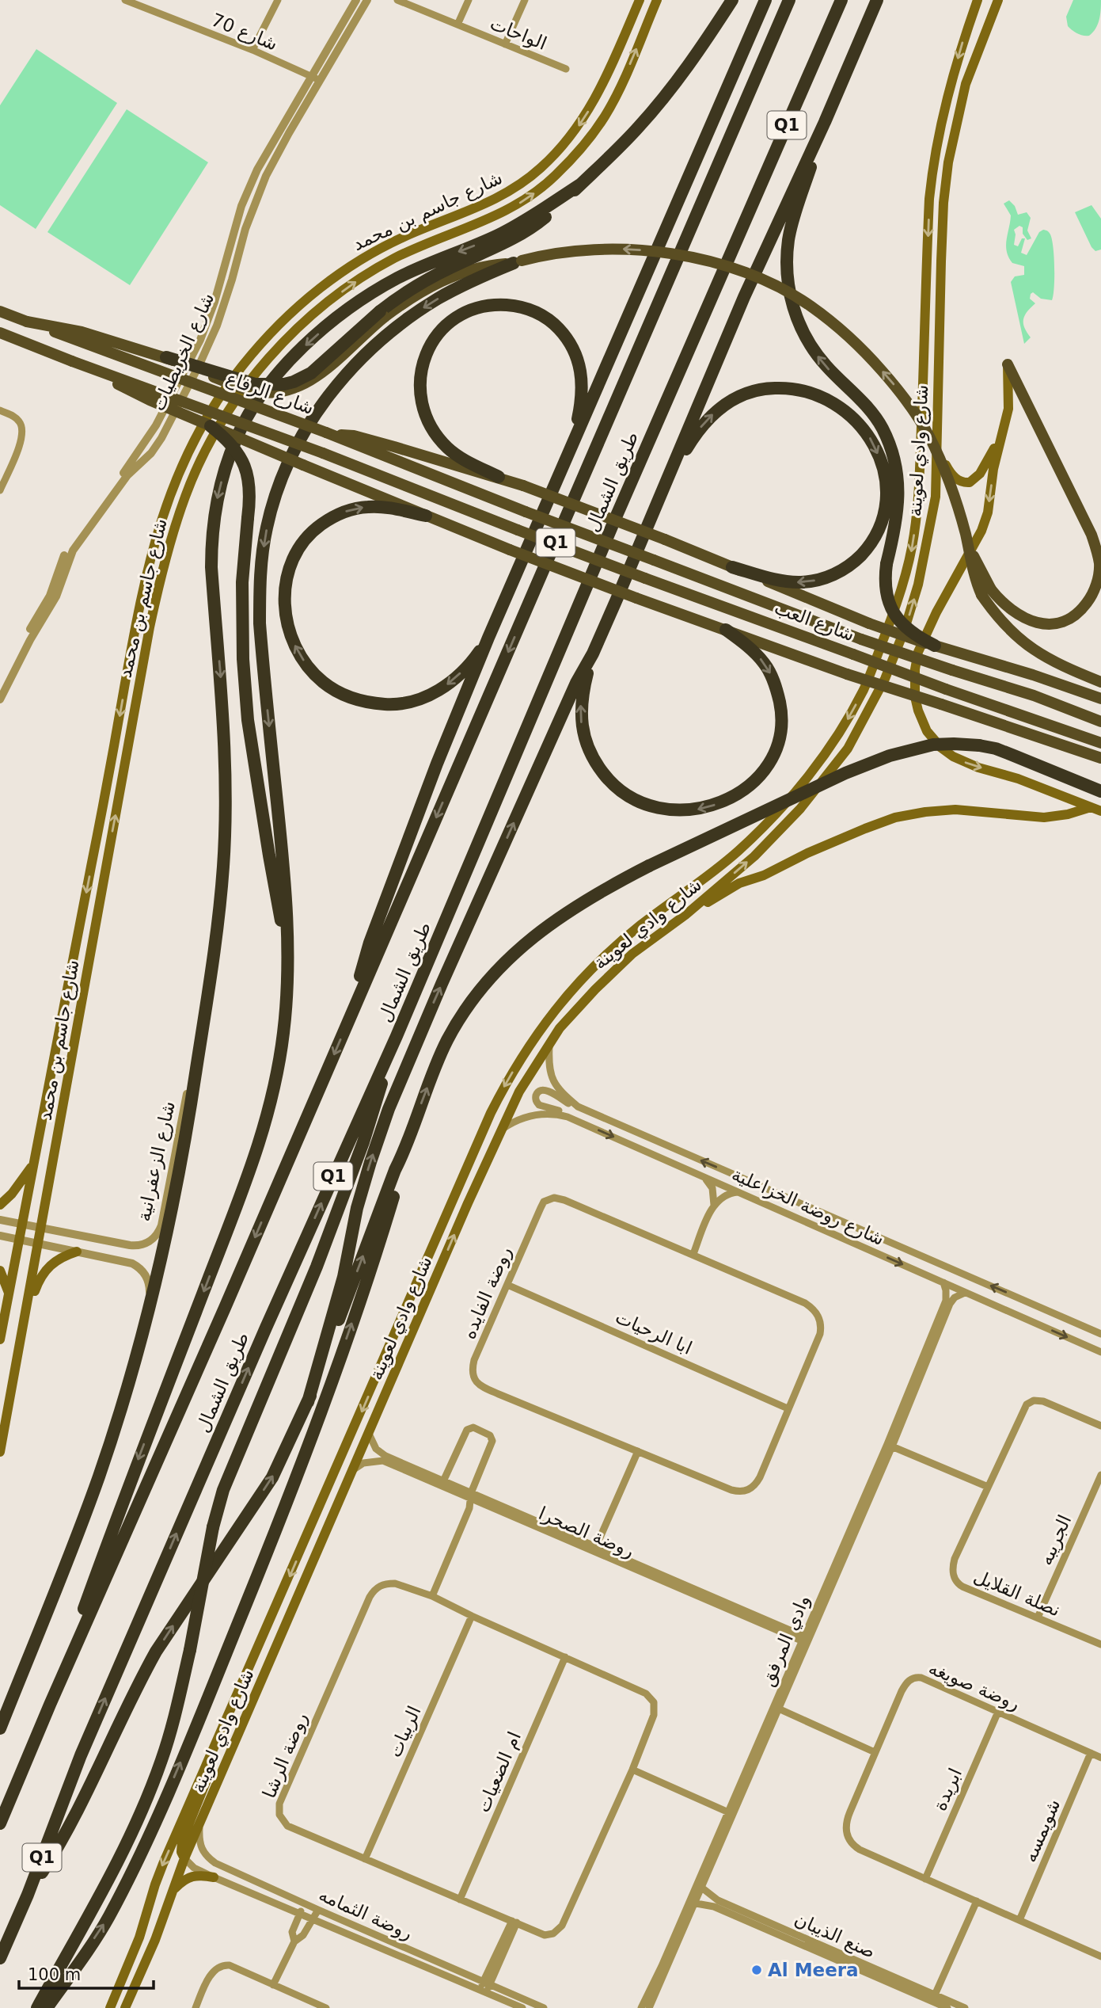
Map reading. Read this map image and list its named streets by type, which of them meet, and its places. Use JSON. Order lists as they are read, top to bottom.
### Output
{
  "streets": {
    "highway": ["Q1", "طريق الشمال"],
    "main road": [
      "شارع جاسم بن محمد",
      "شارع الرفاع",
      "شارع وادي لعوينة",
      "شارع العب"
    ],
    "street": [
      "شارع 70",
      "الواحات",
      "شارع الخريطيات",
      "شارع الزعفرانية",
      "شارع روضة الخزاعلية",
      "روضة الفايده",
      "ابا الرحيات",
      "روضة الصحرا",
      "الجريبه",
      "نصلة القلايل",
      "وادي المرفق",
      "روضة صويغه",
      "الربيات",
      "روضة الرشا",
      "ام الضعيات",
      "ابريدة",
      "شويمسه",
      "روضة الثمامه",
      "صنع الذيبان"
    ]
  },
  "crossings": [
    ["شارع 70", "شارع الخريطيات"],
    ["شارع جاسم بن محمد", "شارع الزعفرانية"],
    ["شارع الرفاع", "شارع العب"],
    ["شارع وادي لعوينة", "شارع روضة الخزاعلية"],
    ["شارع وادي لعوينة", "روضة الصحرا"],
    ["شارع وادي لعوينة", "روضة الثمامه"],
    ["شارع روضة الخزاعلية", "وادي المرفق"],
    ["روضة الفايده", "ابا الرحيات"],
    ["روضة الصحرا", "وادي المرفق"],
    ["الجريبه", "نصلة القلايل"],
    ["وادي المرفق", "صنع الذيبان"],
    ["روضة صويغه", "ابريدة"],
    ["روضة صويغه", "شويمسه"],
    ["الربيات", "روضة الرشا"],
    ["روضة الرشا", "ام الضعيات"]
  ],
  "places": ["Al Meera"],
  "scale_bar": "100 m"
}
